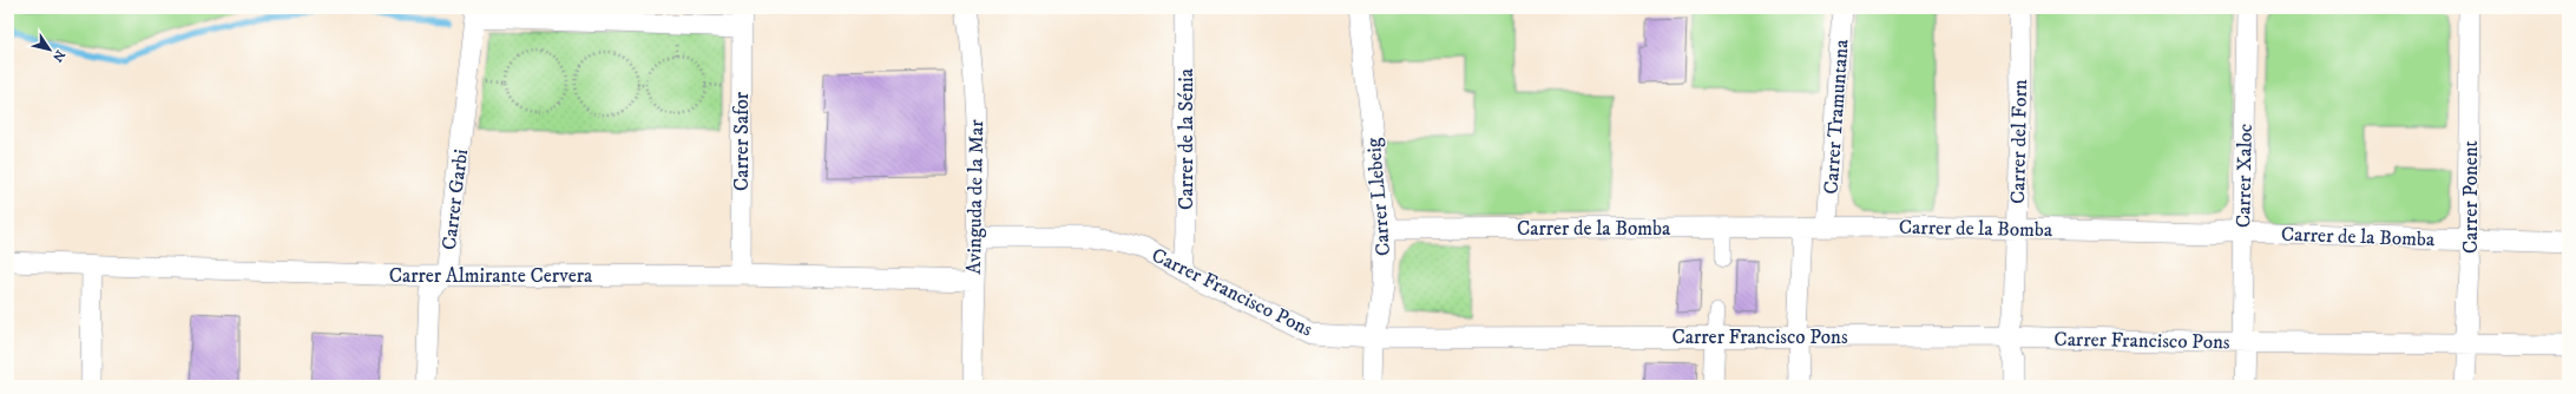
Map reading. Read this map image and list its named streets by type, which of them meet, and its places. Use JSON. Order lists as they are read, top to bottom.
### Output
{
  "streets": {
    "street": [
      "Carrer Tramuntana",
      "Carrer de la Sénia",
      "Carrer Safor",
      "Carrer del Forn",
      "Carrer Xaloc",
      "Avinguda de la Mar",
      "Carrer Llebeig",
      "Carrer Ponent",
      "Carrer Garbi",
      "Carrer de la Bomba",
      "Carrer Almirante Cervera",
      "Carrer Francisco Pons"
    ]
  },
  "crossings": [
    ["Carrer Tramuntana", "Carrer de la Bomba"],
    ["Carrer de la Sénia", "Carrer Francisco Pons"],
    ["Carrer Safor", "Carrer Almirante Cervera"],
    ["Carrer del Forn", "Carrer de la Bomba"],
    ["Carrer del Forn", "Carrer Francisco Pons"],
    ["Carrer Xaloc", "Carrer de la Bomba"],
    ["Carrer Xaloc", "Carrer Francisco Pons"],
    ["Avinguda de la Mar", "Carrer Almirante Cervera"],
    ["Avinguda de la Mar", "Carrer Francisco Pons"],
    ["Carrer Llebeig", "Carrer de la Bomba"],
    ["Carrer Llebeig", "Carrer Francisco Pons"],
    ["Carrer Ponent", "Carrer de la Bomba"],
    ["Carrer Ponent", "Carrer Francisco Pons"],
    ["Carrer Garbi", "Carrer Almirante Cervera"]
  ],
  "north": "bottom right"
}
